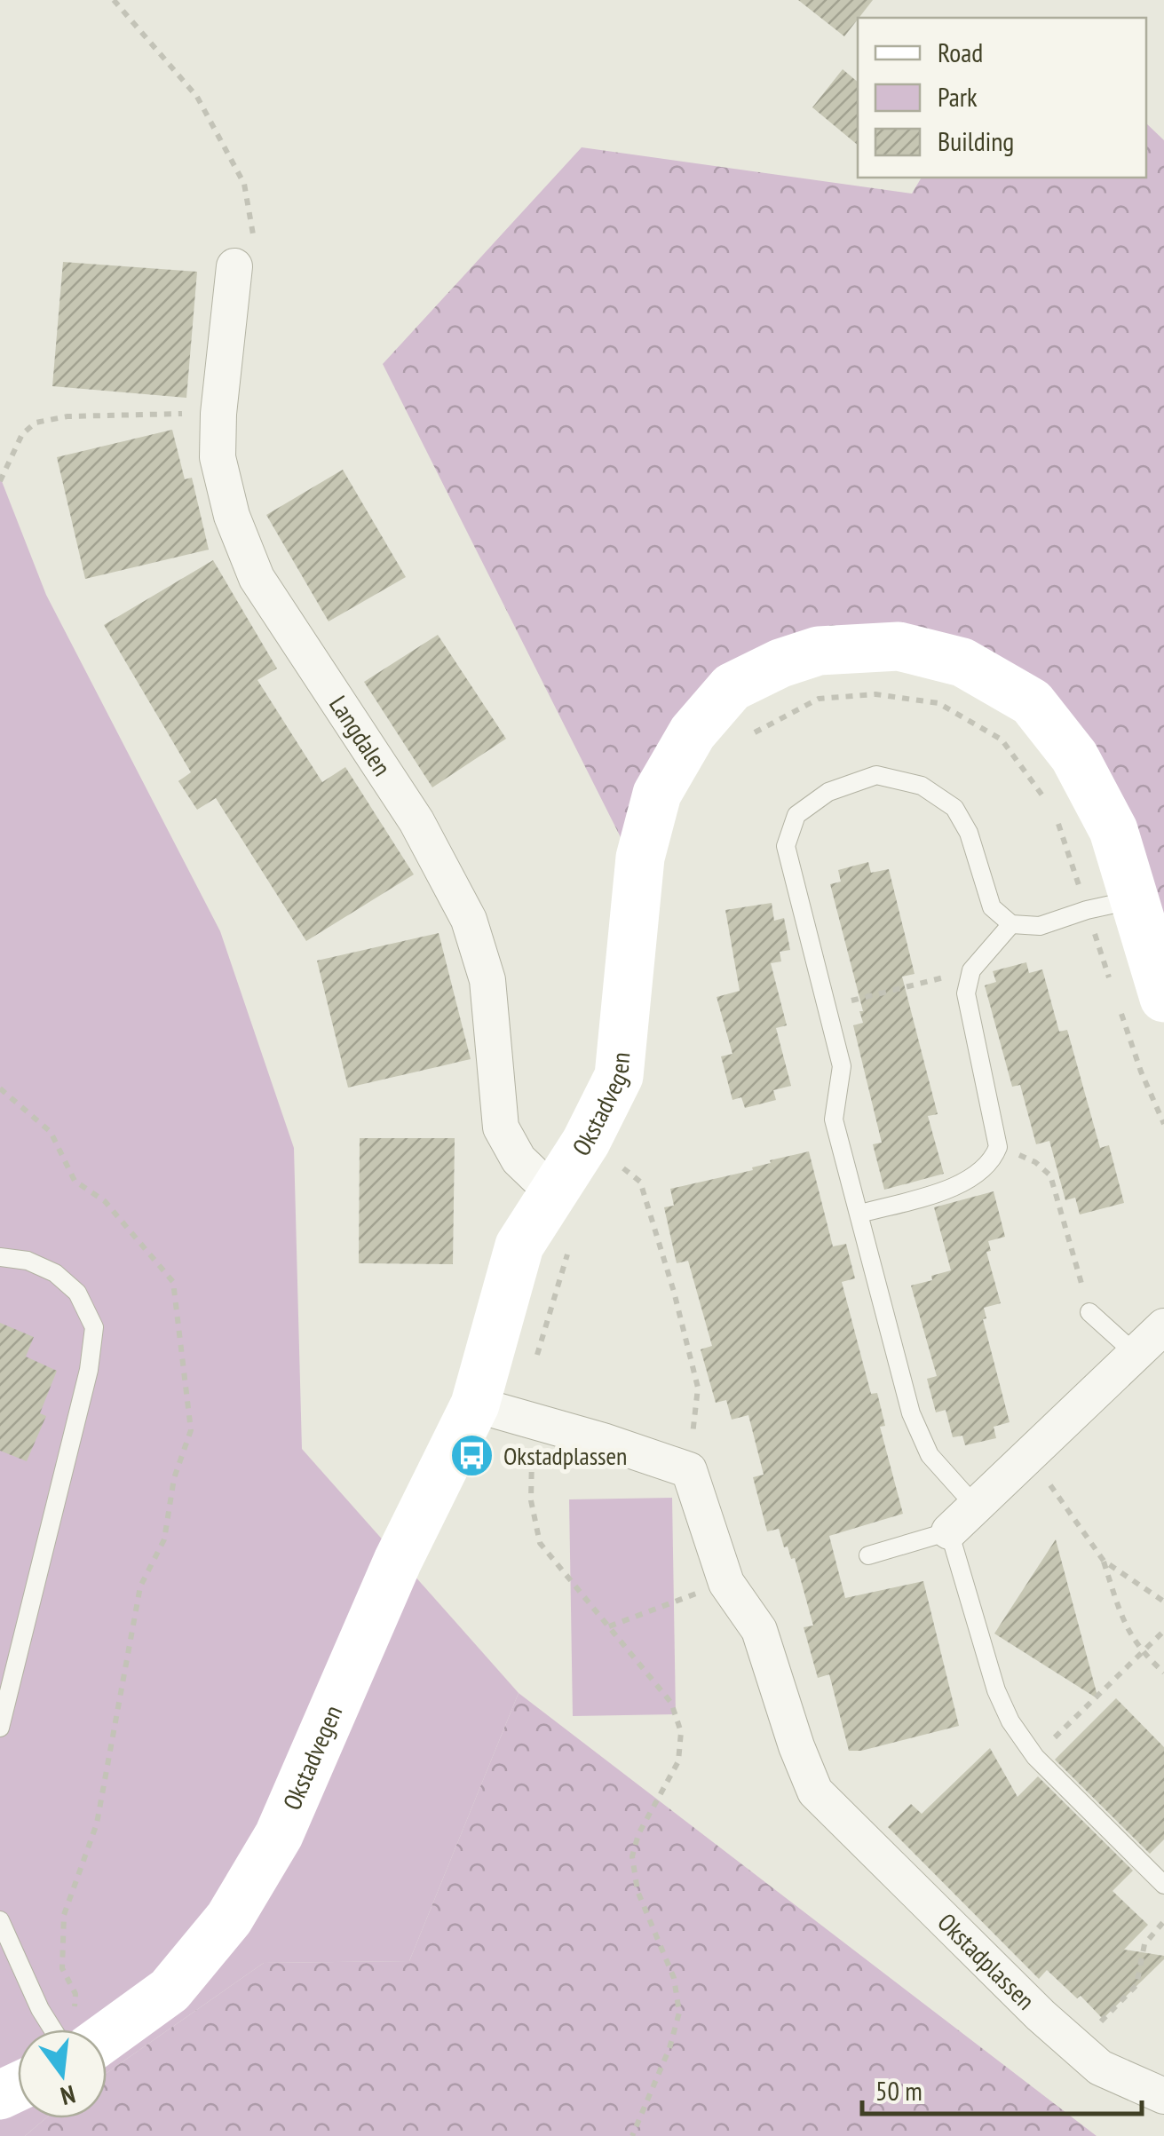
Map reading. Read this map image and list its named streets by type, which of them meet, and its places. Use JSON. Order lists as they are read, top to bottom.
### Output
{
  "streets": {
    "street": ["Langdalen", "Okstadvegen", "Okstadplassen"]
  },
  "crossings": [
    ["Langdalen", "Okstadvegen"]
  ],
  "places": {
    "bus stop": ["Okstadplassen"]
  },
  "legend": ["Road", "Park", "Building"],
  "scale_bar": "50 m",
  "north": "bottom"
}
